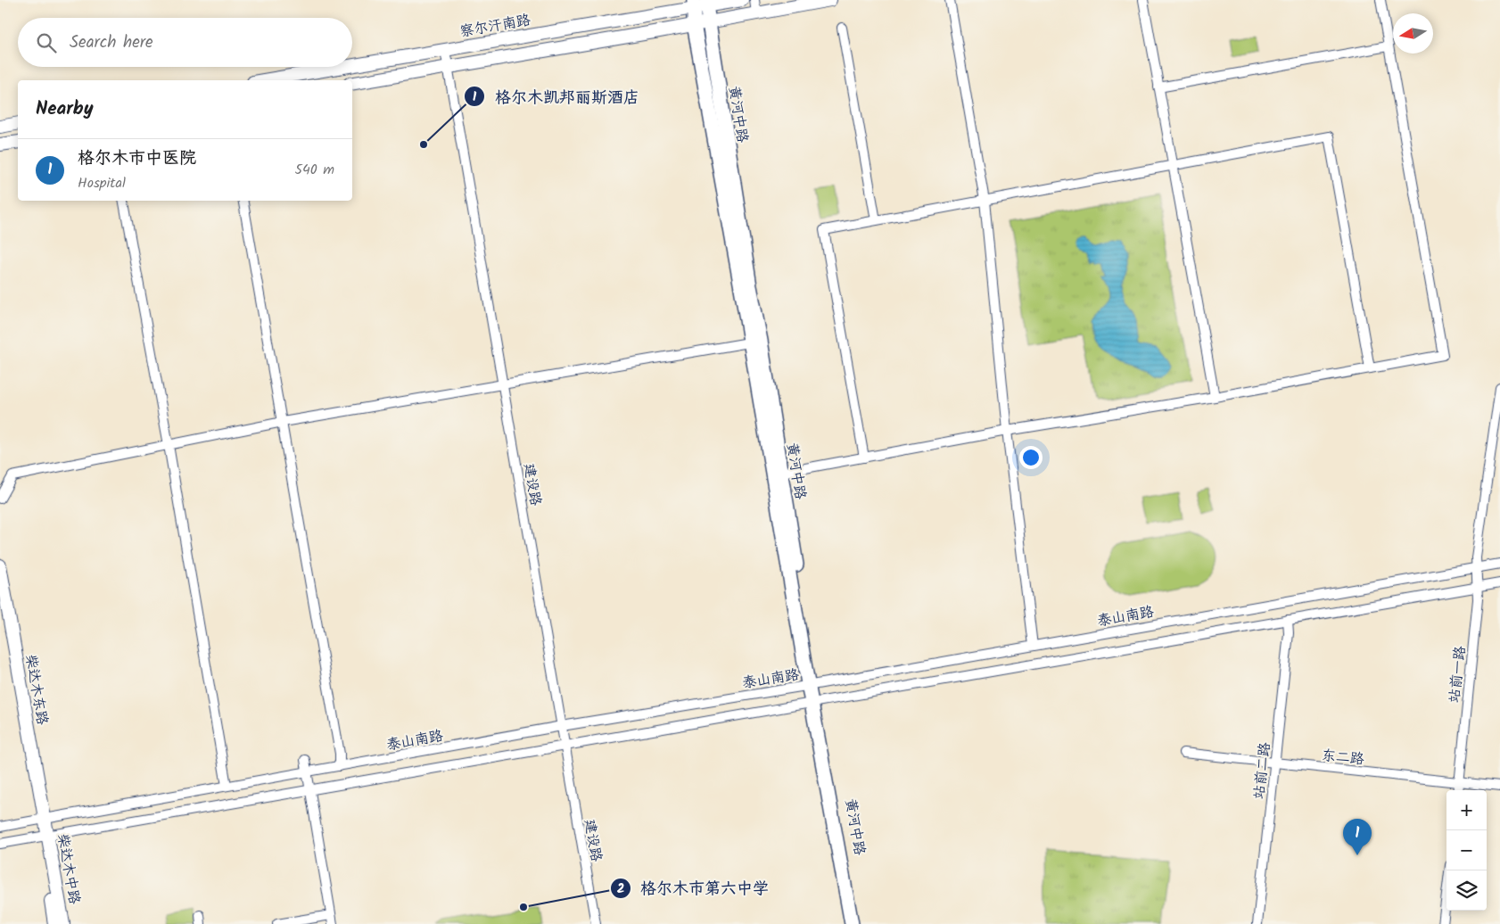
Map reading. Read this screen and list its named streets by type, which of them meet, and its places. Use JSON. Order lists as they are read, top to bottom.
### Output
{
  "streets": {
    "highway": ["黄河中路"],
    "main road": ["察尔汗南路", "柴达木东路", "柴达木中路"],
    "street": [
      "建设路",
      "泰山南路",
      "站前一路",
      "东二路",
      "站前二路"
    ]
  },
  "crossings": [
    ["察尔汗南路", "黄河中路"],
    ["察尔汗南路", "建设路"],
    ["黄河中路", "泰山南路"],
    ["建设路", "泰山南路"],
    ["泰山南路", "站前一路"],
    ["泰山南路", "柴达木东路"],
    ["泰山南路", "柴达木中路"],
    ["站前一路", "东二路"],
    ["柴达木东路", "柴达木中路"],
    ["东二路", "站前二路"]
  ],
  "places": ["格尔木凯邦丽斯酒店", "格尔木市第六中学"],
  "north": "left",
  "page": {
    "search": "Search here",
    "heading": "Nearby",
    "list": [
      {
        "mark": "1",
        "name": "格尔木市中医院",
        "note": "Hospital",
        "value": "540 m"
      }
    ],
    "map_buttons": ["+", "−"],
    "pins": "1"
  }
}
